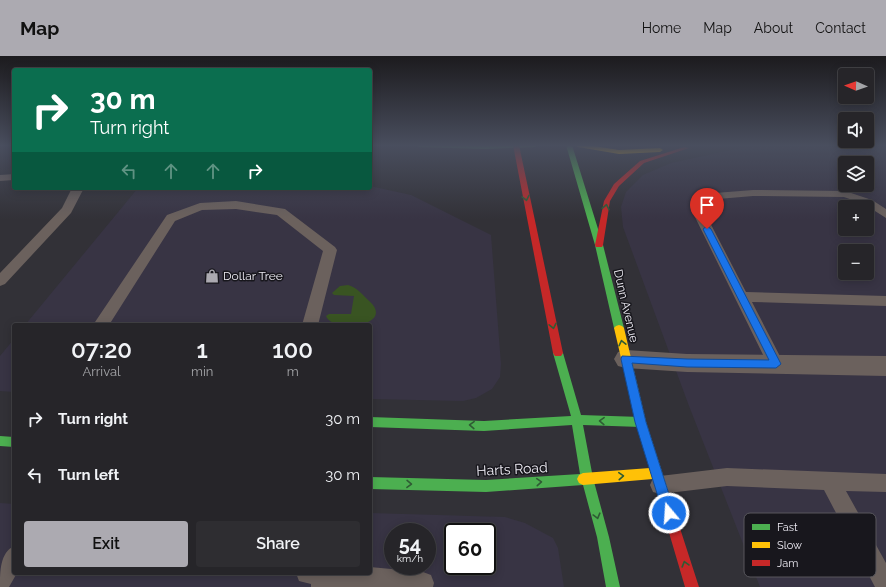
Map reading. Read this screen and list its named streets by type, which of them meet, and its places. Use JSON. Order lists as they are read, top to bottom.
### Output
{
  "streets": {
    "main road": ["Dunn Avenue", "Harts Road"]
  },
  "crossings": [
    ["Dunn Avenue", "Harts Road"]
  ],
  "places": {
    "shop": ["Dollar Tree"]
  },
  "legend": ["Fast", "Slow", "Jam"],
  "north": "left",
  "page": {
    "header": "Map",
    "nav": [
      "Home",
      "Map",
      "About",
      "Contact"
    ],
    "map_buttons": ["+", "−"],
    "turn": ["30 m", "Turn right"],
    "eta": [
      "07:20",
      "Arrival",
      "1",
      "min",
      "100",
      "m"
    ],
    "list": [
      {
        "name": "Turn right",
        "value": "30 m"
      },
      {
        "name": "Turn left",
        "value": "30 m"
      }
    ],
    "buttons": ["Exit", "Share"],
    "speed": "54 km/h",
    "limit": "60"
  }
}
